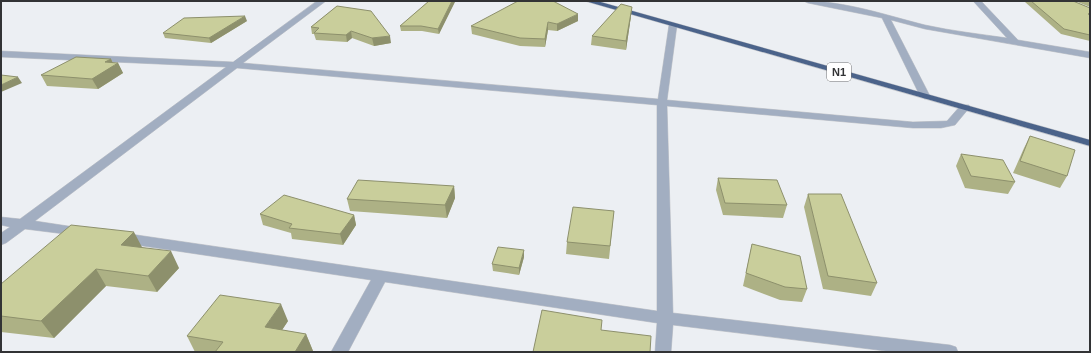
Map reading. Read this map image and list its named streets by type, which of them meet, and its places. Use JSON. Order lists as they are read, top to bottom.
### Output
{
  "streets": {
    "highway": ["N1"]
  }
}
